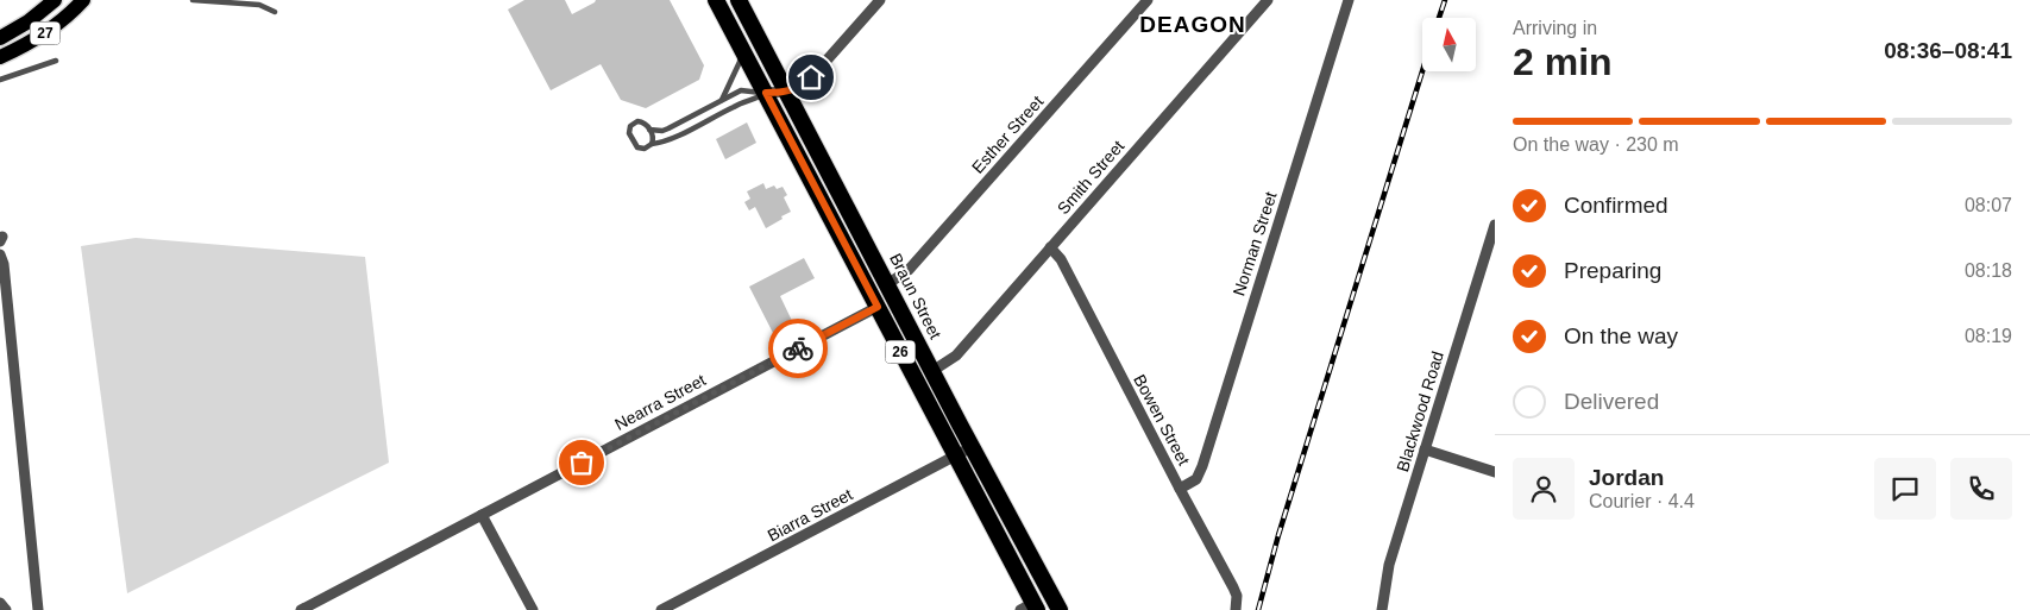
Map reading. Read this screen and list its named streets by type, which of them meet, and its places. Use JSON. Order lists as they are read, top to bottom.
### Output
{
  "streets": {
    "highway": ["Braun Street", "26"],
    "main road": ["27"],
    "street": [
      "Esther Street",
      "Smith Street",
      "Norman Street",
      "Nearra Street",
      "Blackwood Road",
      "Bowen Street",
      "Biarra Street"
    ]
  },
  "crossings": [
    ["Esther Street", "Braun Street"],
    ["Smith Street", "Braun Street"],
    ["Smith Street", "Bowen Street"],
    ["Norman Street", "Bowen Street"],
    ["Braun Street", "Biarra Street"],
    ["26", "Nearra Street"],
    ["26", "Biarra Street"]
  ],
  "districts": ["DEAGON"],
  "north": "top",
  "page": {
    "heading": ["2 min", "Arriving in", "08:36–08:41"],
    "panel": ["Jordan", "Courier · 4.4"],
    "bar": "On the way · 230 m",
    "list": [
      ["Confirmed", "08:07"],
      ["Preparing", "08:18"],
      ["On the way", "08:19"],
      "Delivered"
    ]
  }
}
